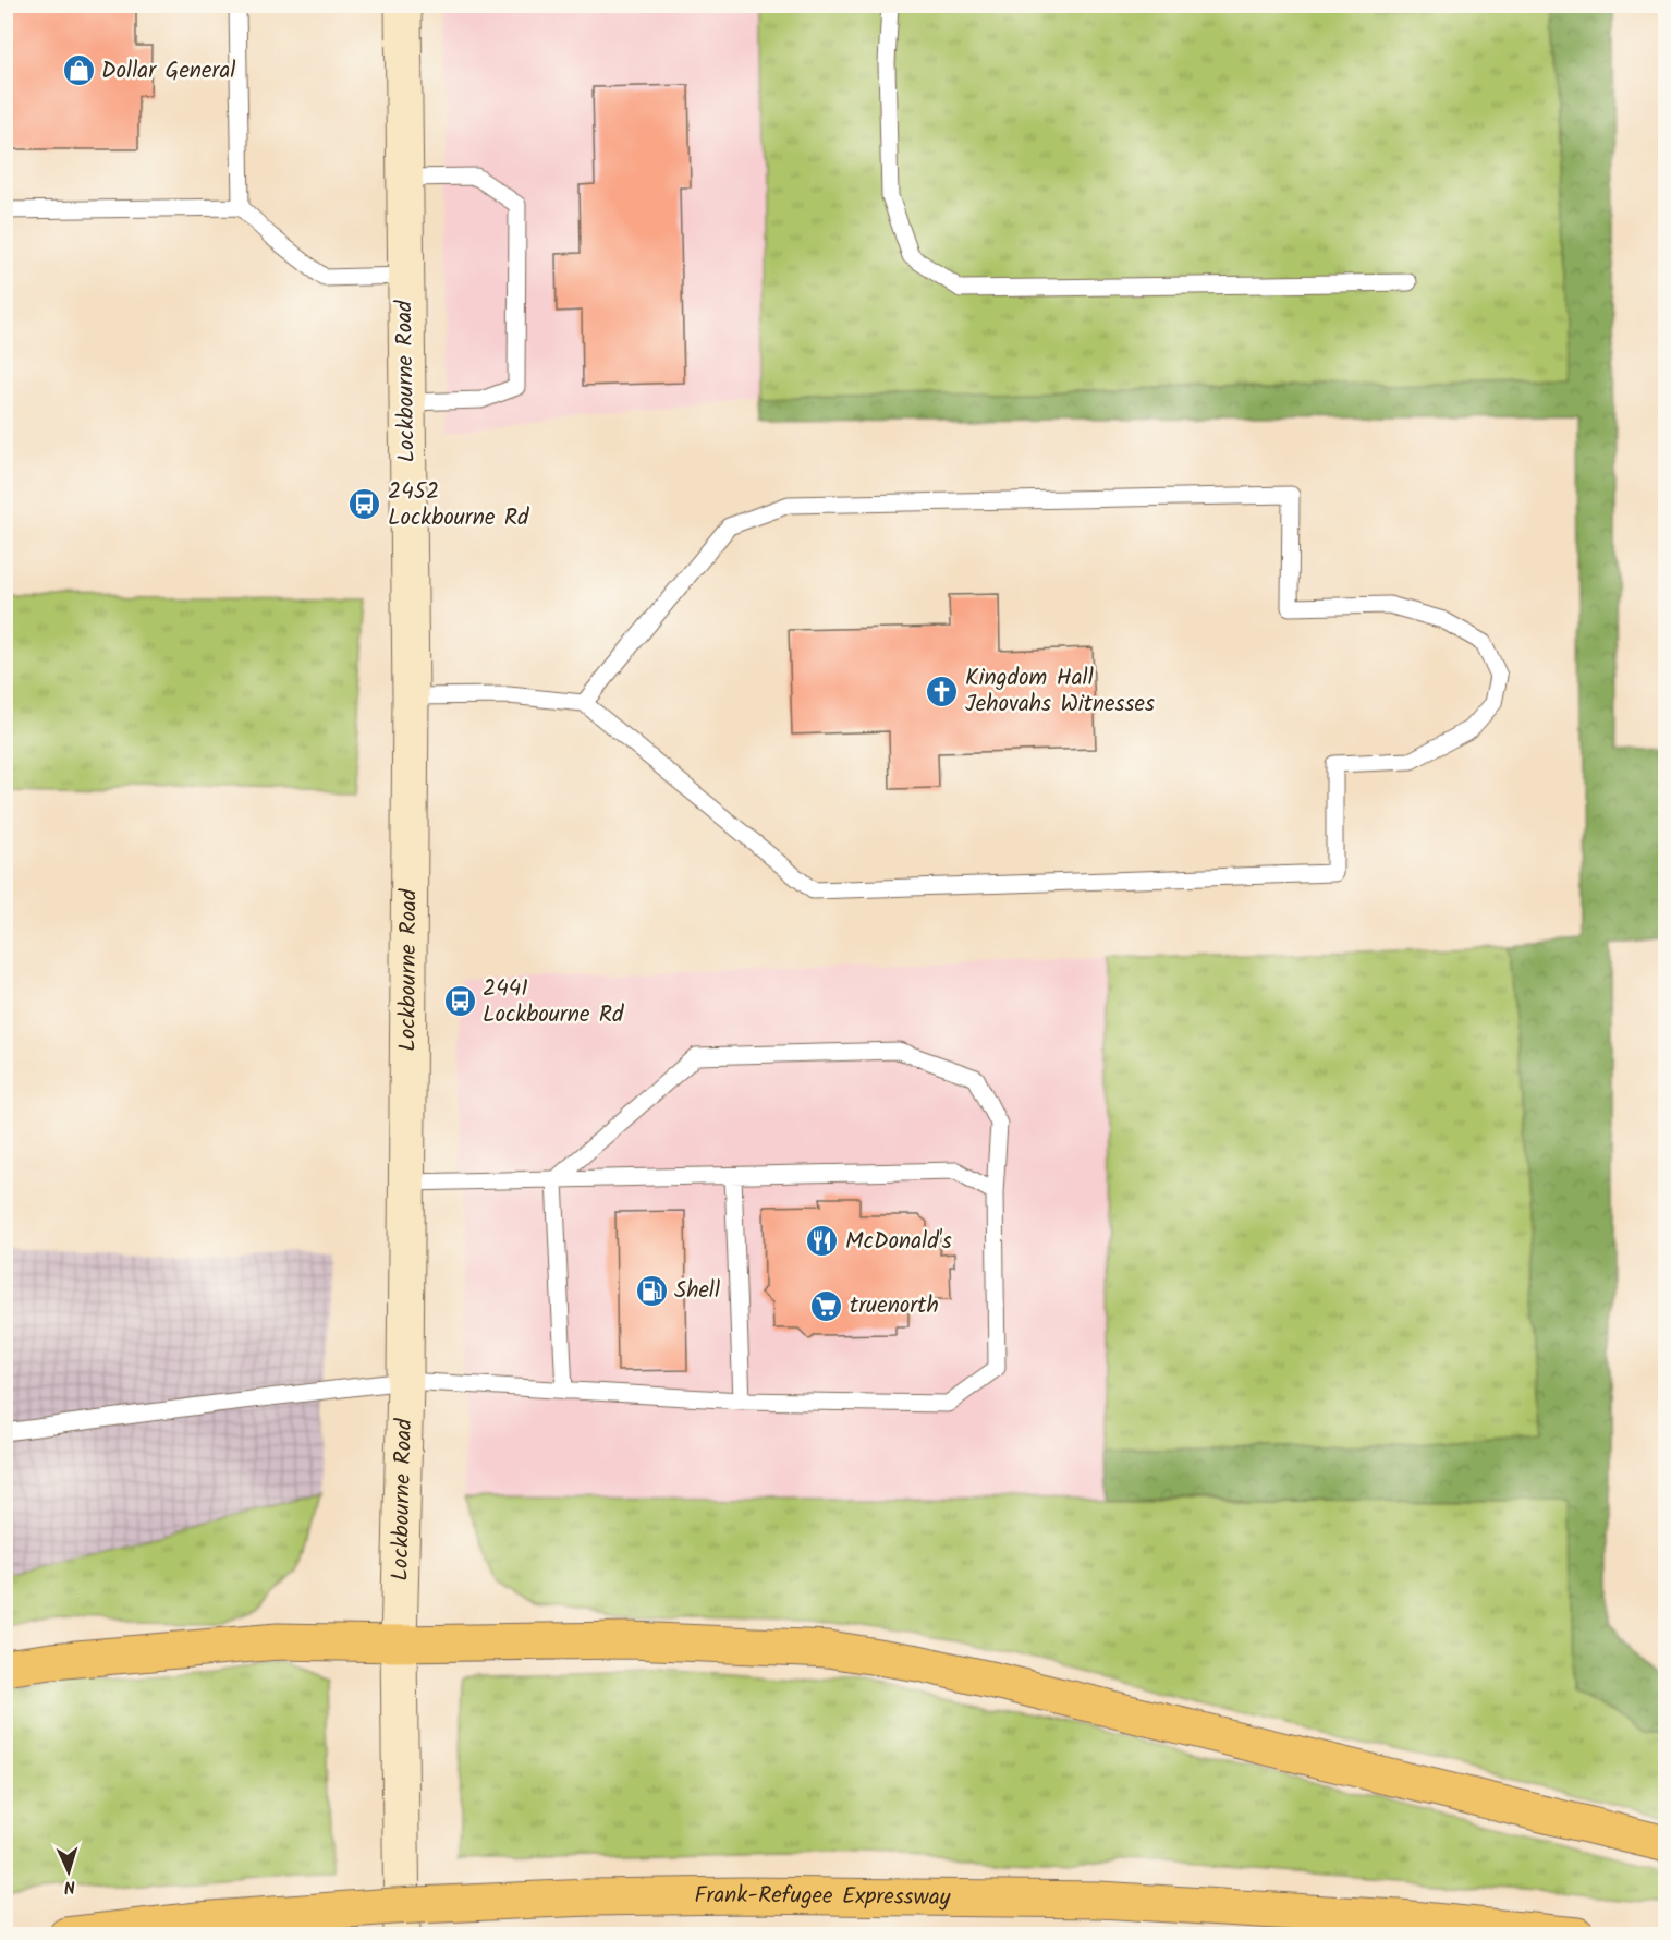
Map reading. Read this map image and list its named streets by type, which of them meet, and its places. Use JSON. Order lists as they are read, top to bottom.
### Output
{
  "streets": {
    "highway": ["Frank-Refugee Expressway"],
    "main road": ["Lockbourne Road"]
  },
  "places": {
    "shop": ["Dollar General"],
    "bus stop": ["2452 Lockbourne Rd", "2441 Lockbourne Rd"],
    "church": ["Kingdom Hall Jehovahs Witnesses"],
    "restaurant": ["McDonald's"],
    "fuel station": ["Shell"],
    "supermarket": ["truenorth"]
  },
  "north": "bottom"
}
